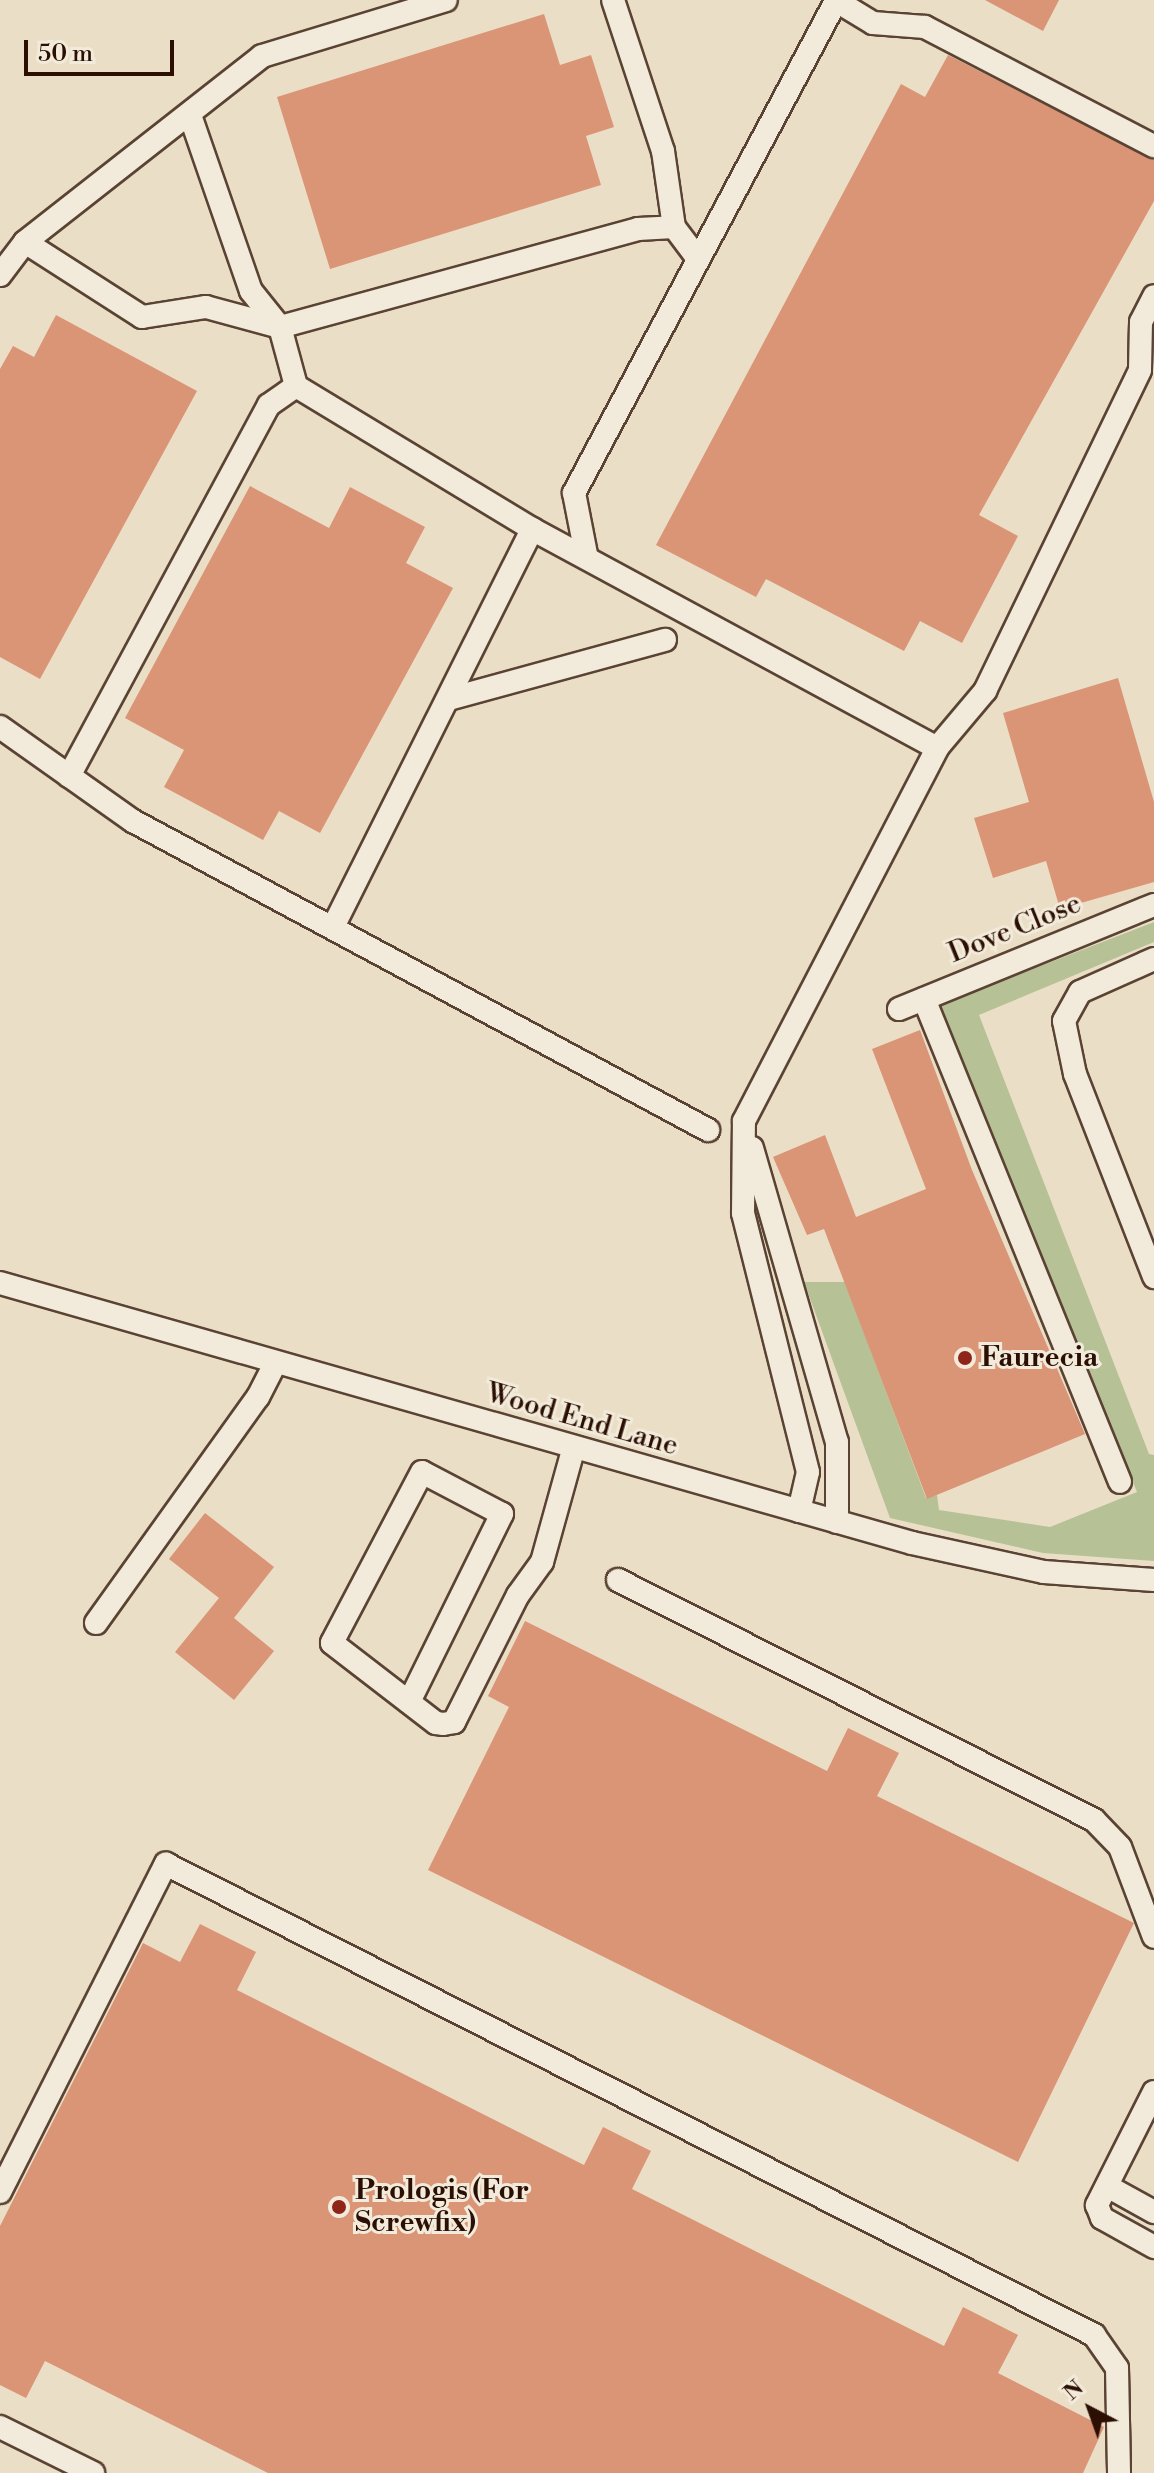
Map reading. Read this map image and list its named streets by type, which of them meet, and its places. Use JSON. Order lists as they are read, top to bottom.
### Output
{
  "streets": {
    "street": ["Dove Close", "Wood End Lane"]
  },
  "places": ["Faurecia", "Prologis (For Screwfix)"],
  "scale_bar": "50 m",
  "north": "top left"
}
